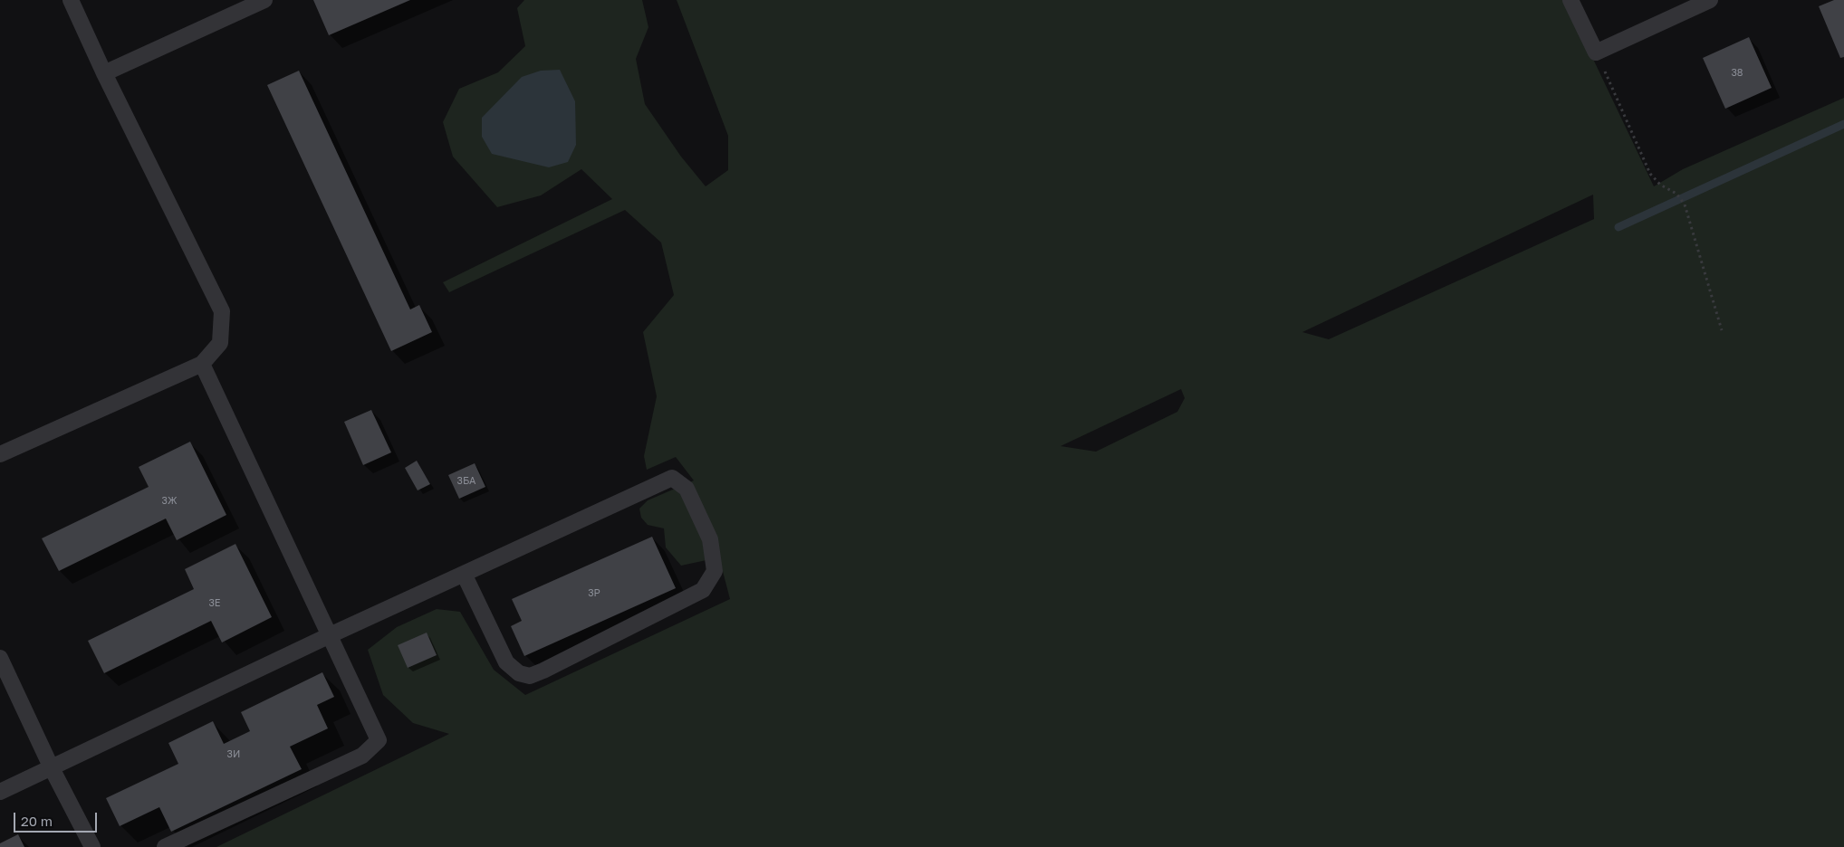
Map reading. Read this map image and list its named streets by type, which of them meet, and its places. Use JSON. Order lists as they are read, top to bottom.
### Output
{
  "house_numbers": [
    "38",
    "3БА",
    "3Ж",
    "3Р",
    "3Е",
    "3И"
  ],
  "scale_bar": "20 m"
}
